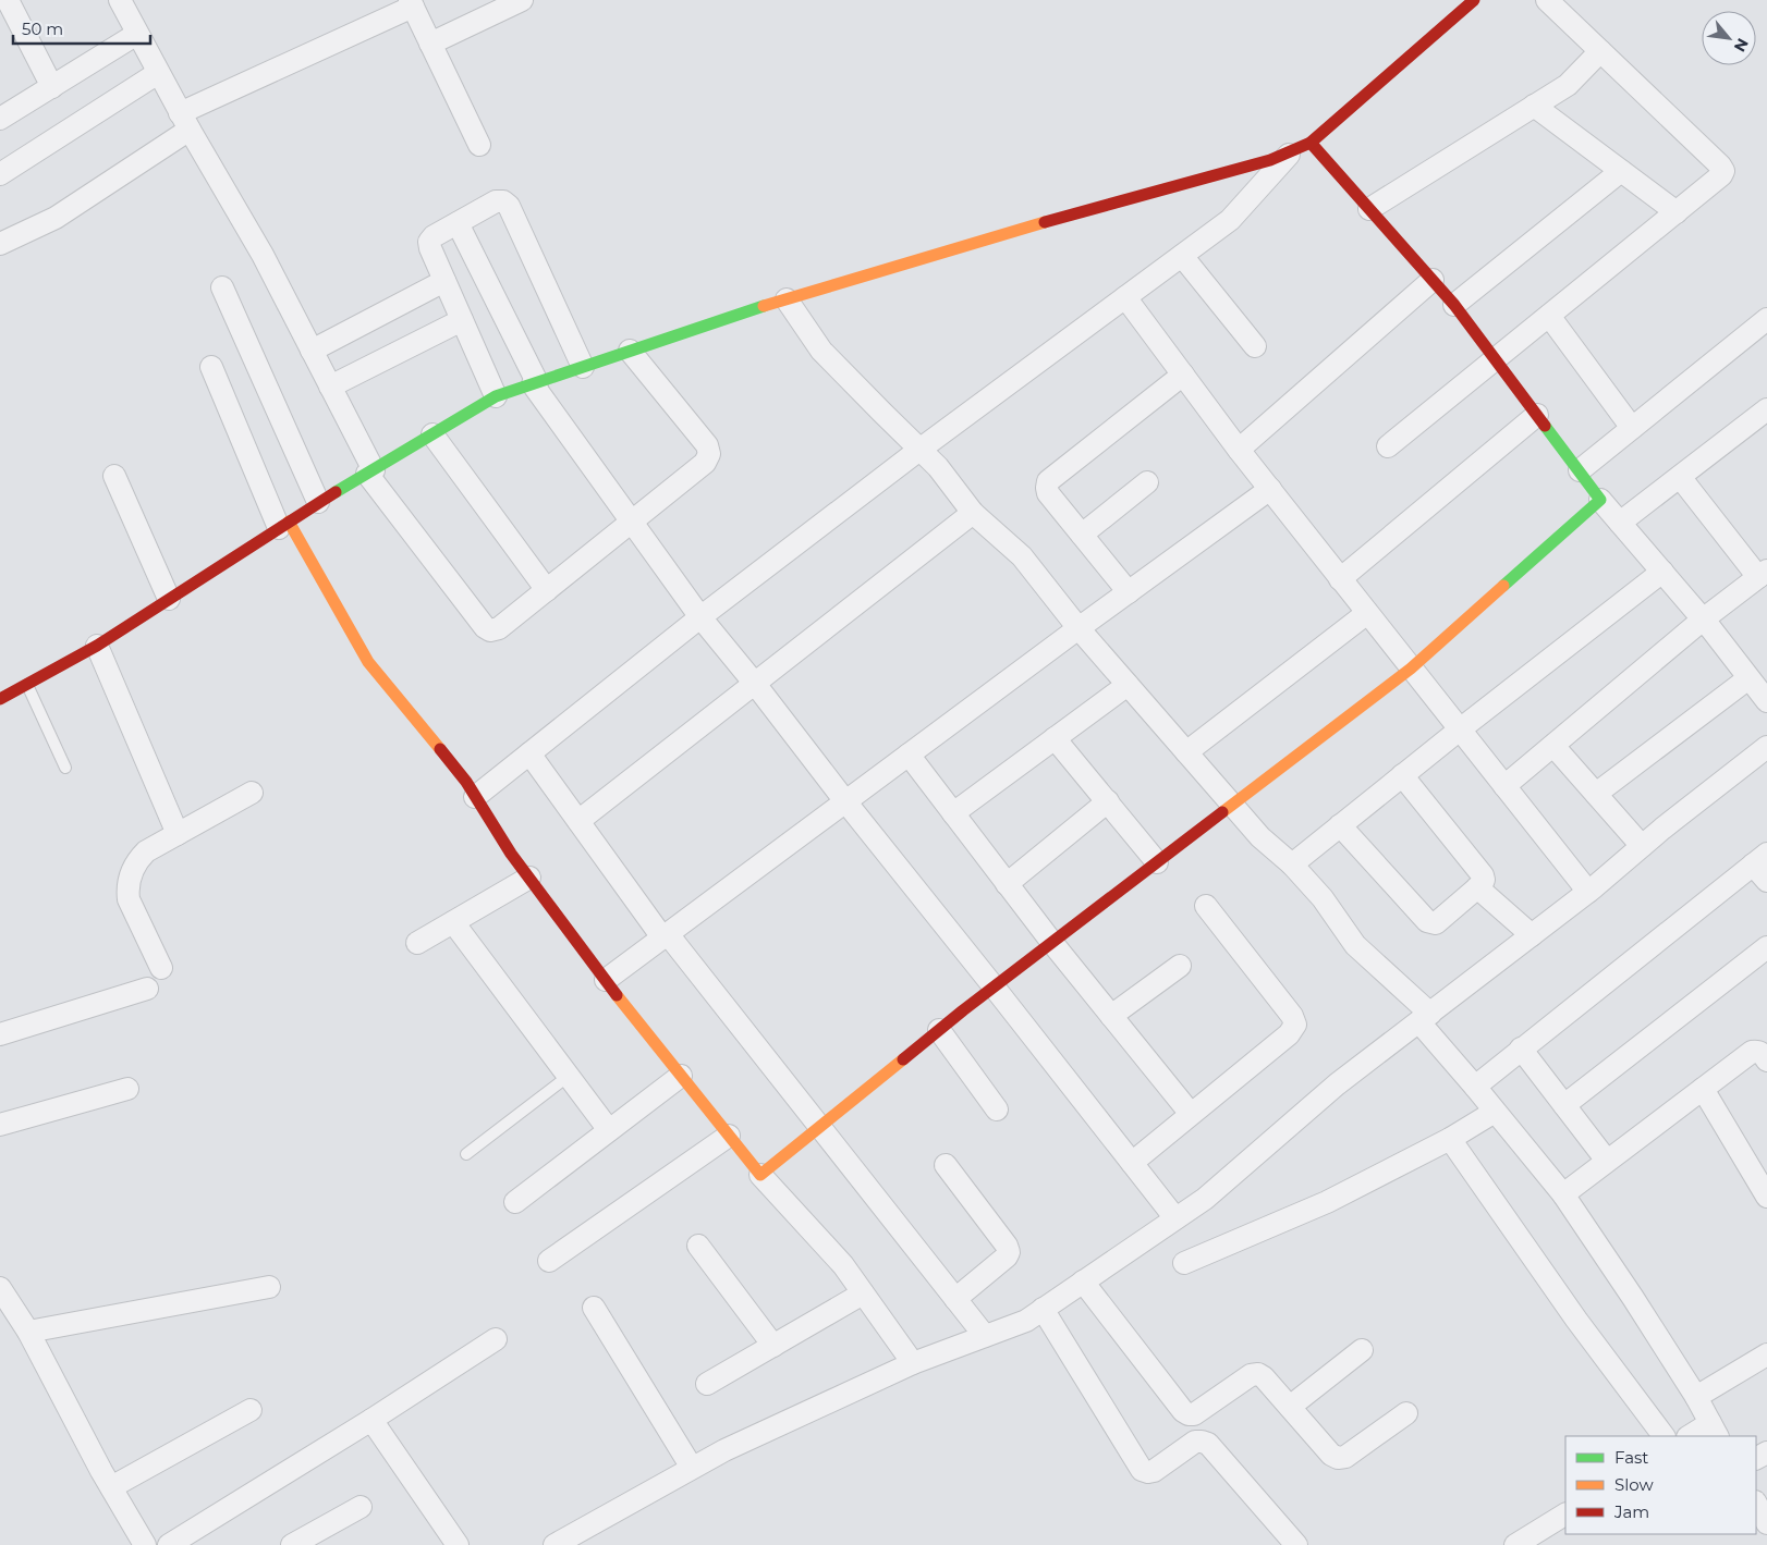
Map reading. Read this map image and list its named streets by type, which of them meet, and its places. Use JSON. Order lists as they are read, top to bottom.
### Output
{
  "legend": ["Fast", "Slow", "Jam"],
  "scale_bar": "50 m",
  "north": "bottom right"
}
